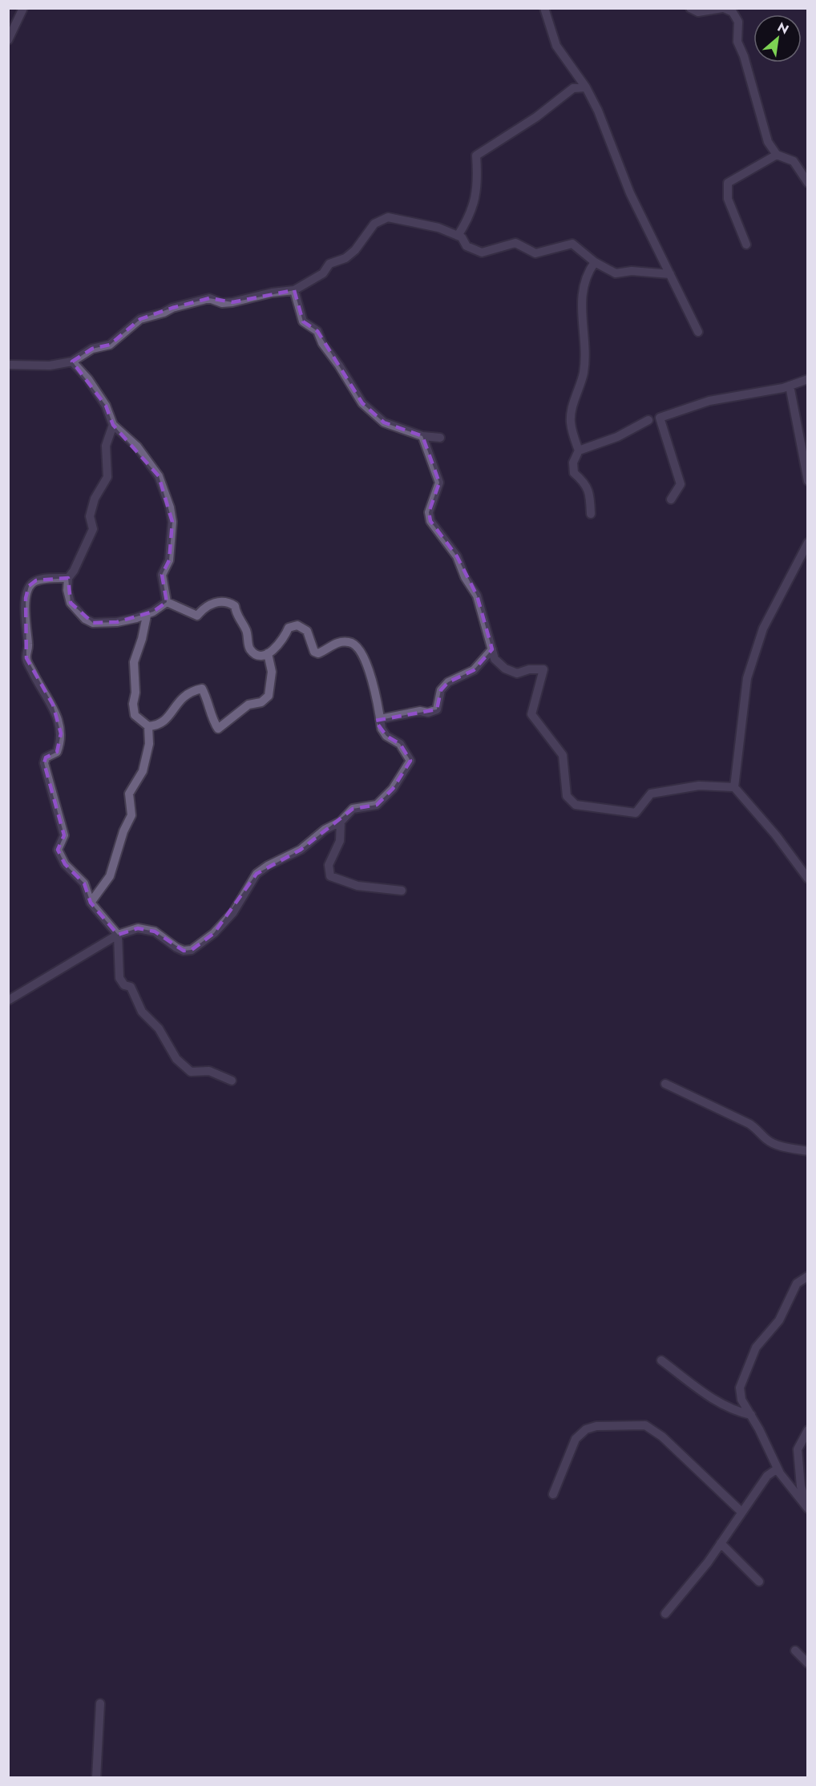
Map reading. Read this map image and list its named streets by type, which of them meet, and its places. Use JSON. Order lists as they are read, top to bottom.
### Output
{
  "north": "top right"
}
